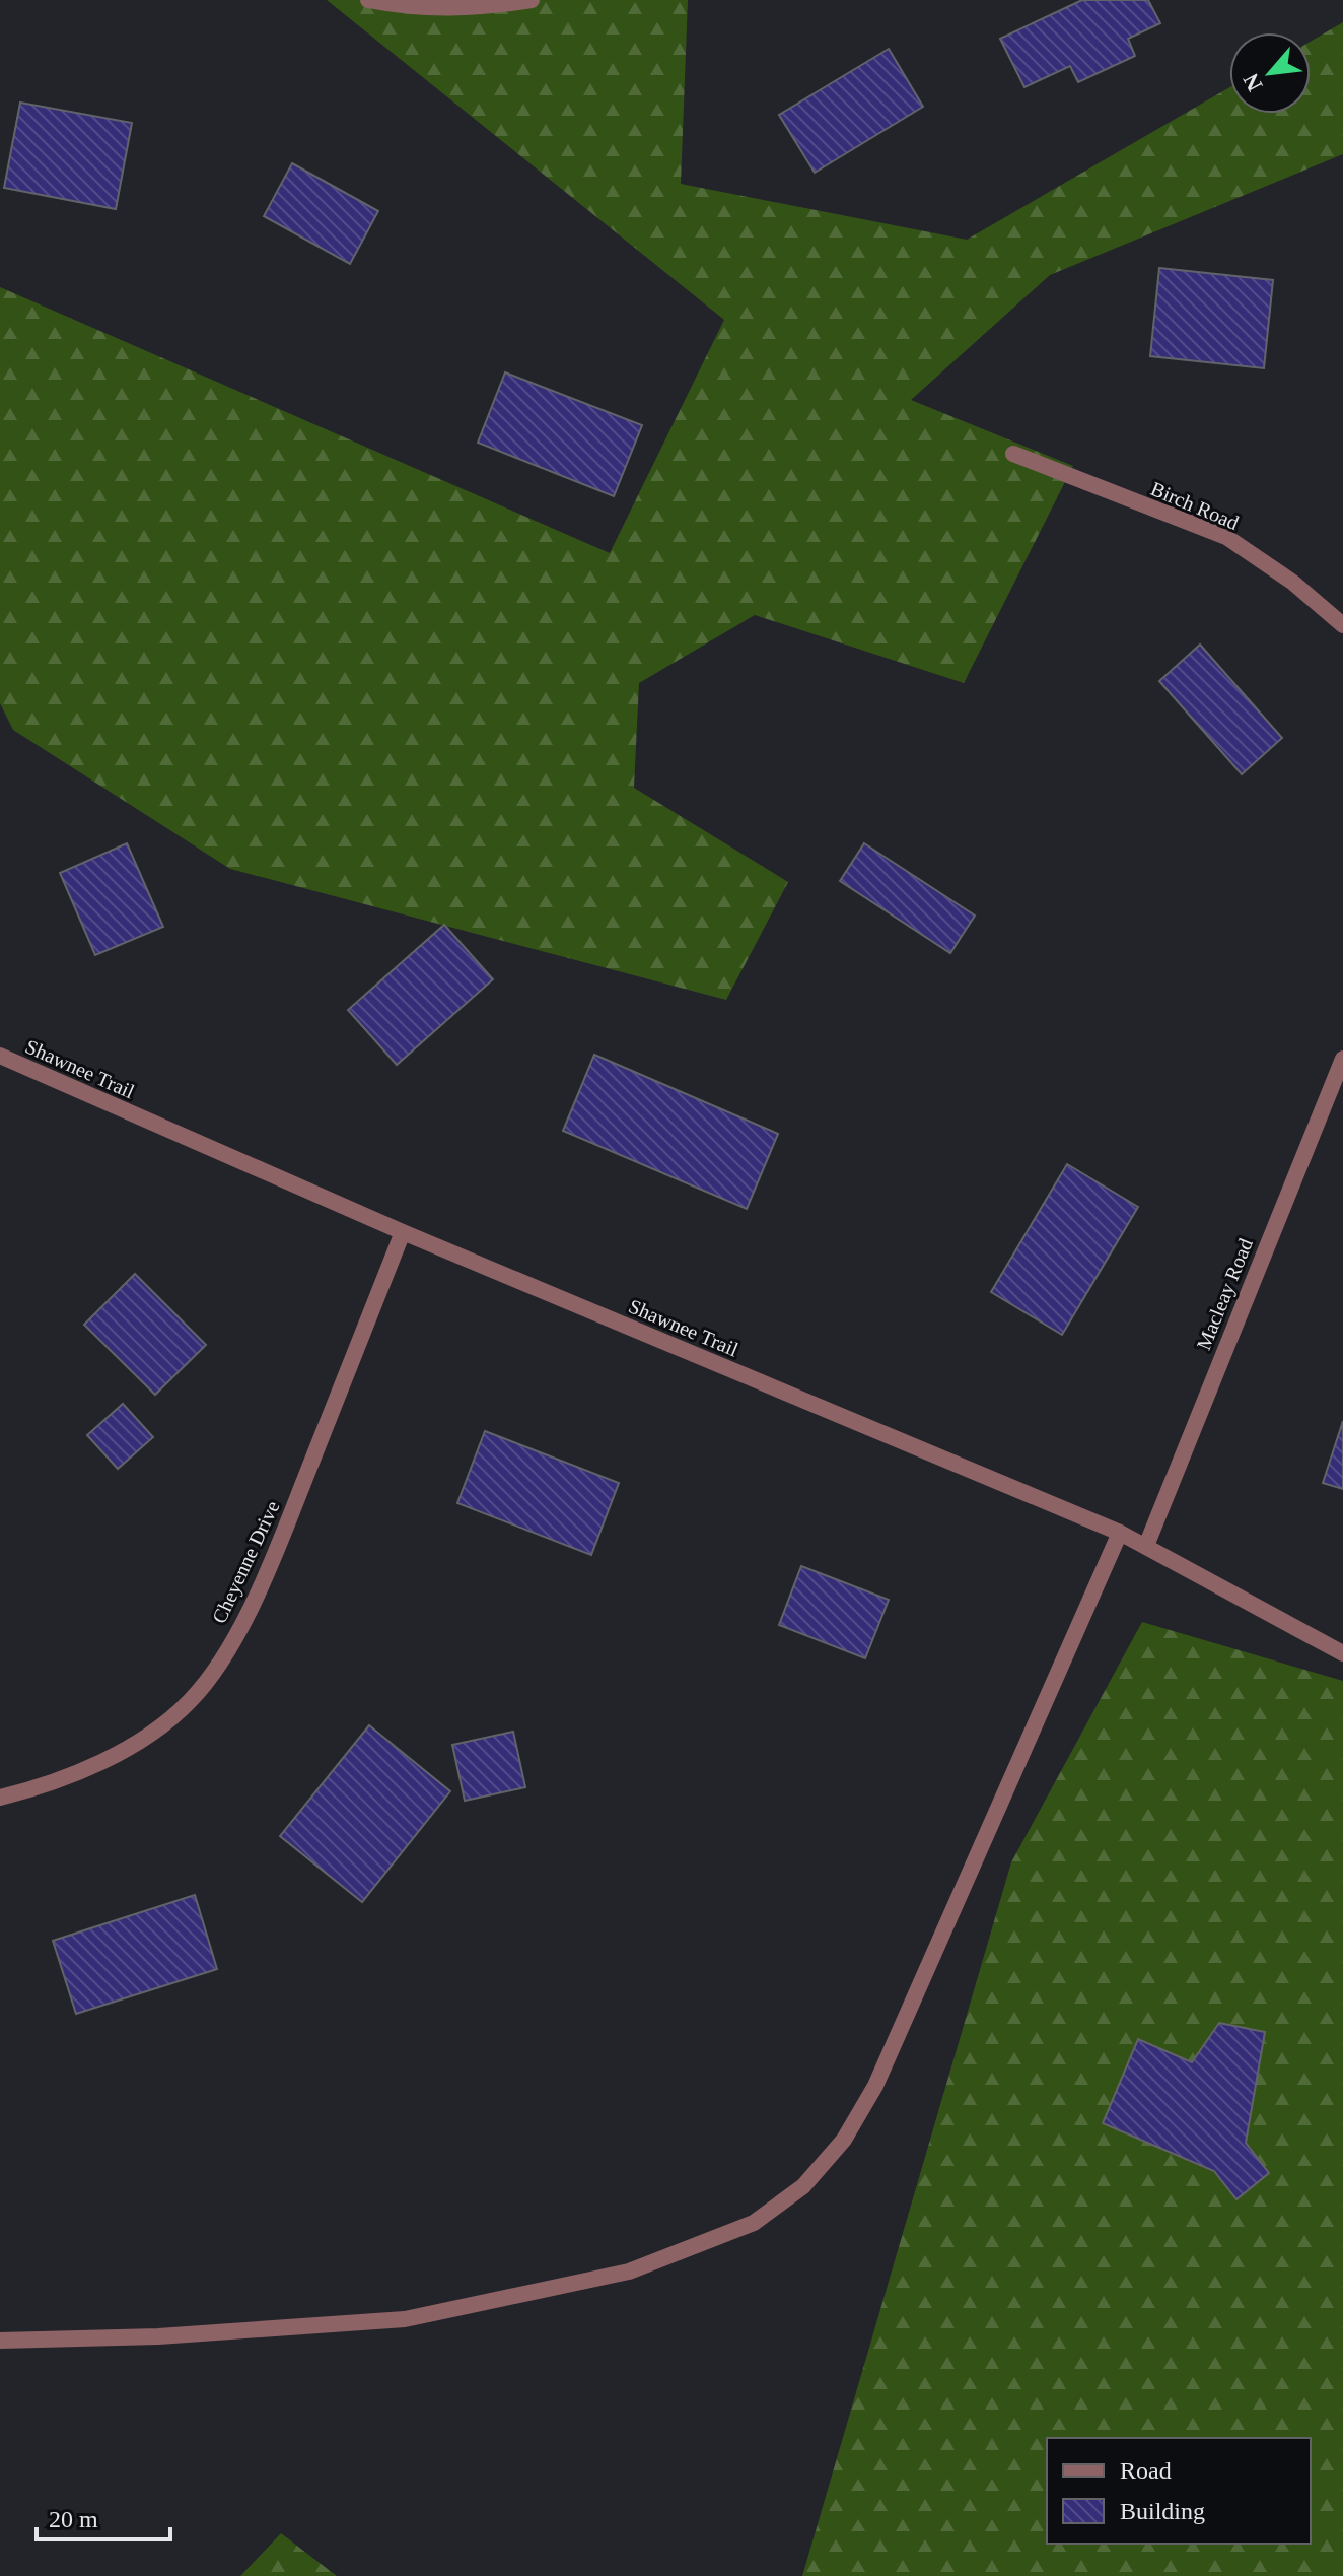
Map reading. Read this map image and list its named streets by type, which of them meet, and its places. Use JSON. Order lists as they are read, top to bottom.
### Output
{
  "streets": {
    "street": [
      "Birch Road",
      "Shawnee Trail",
      "Macleay Road",
      "Cheyenne Drive"
    ]
  },
  "crossings": [
    ["Shawnee Trail", "Macleay Road"],
    ["Shawnee Trail", "Cheyenne Drive"]
  ],
  "legend": ["Road", "Building"],
  "scale_bar": "20 m",
  "north": "bottom left"
}
